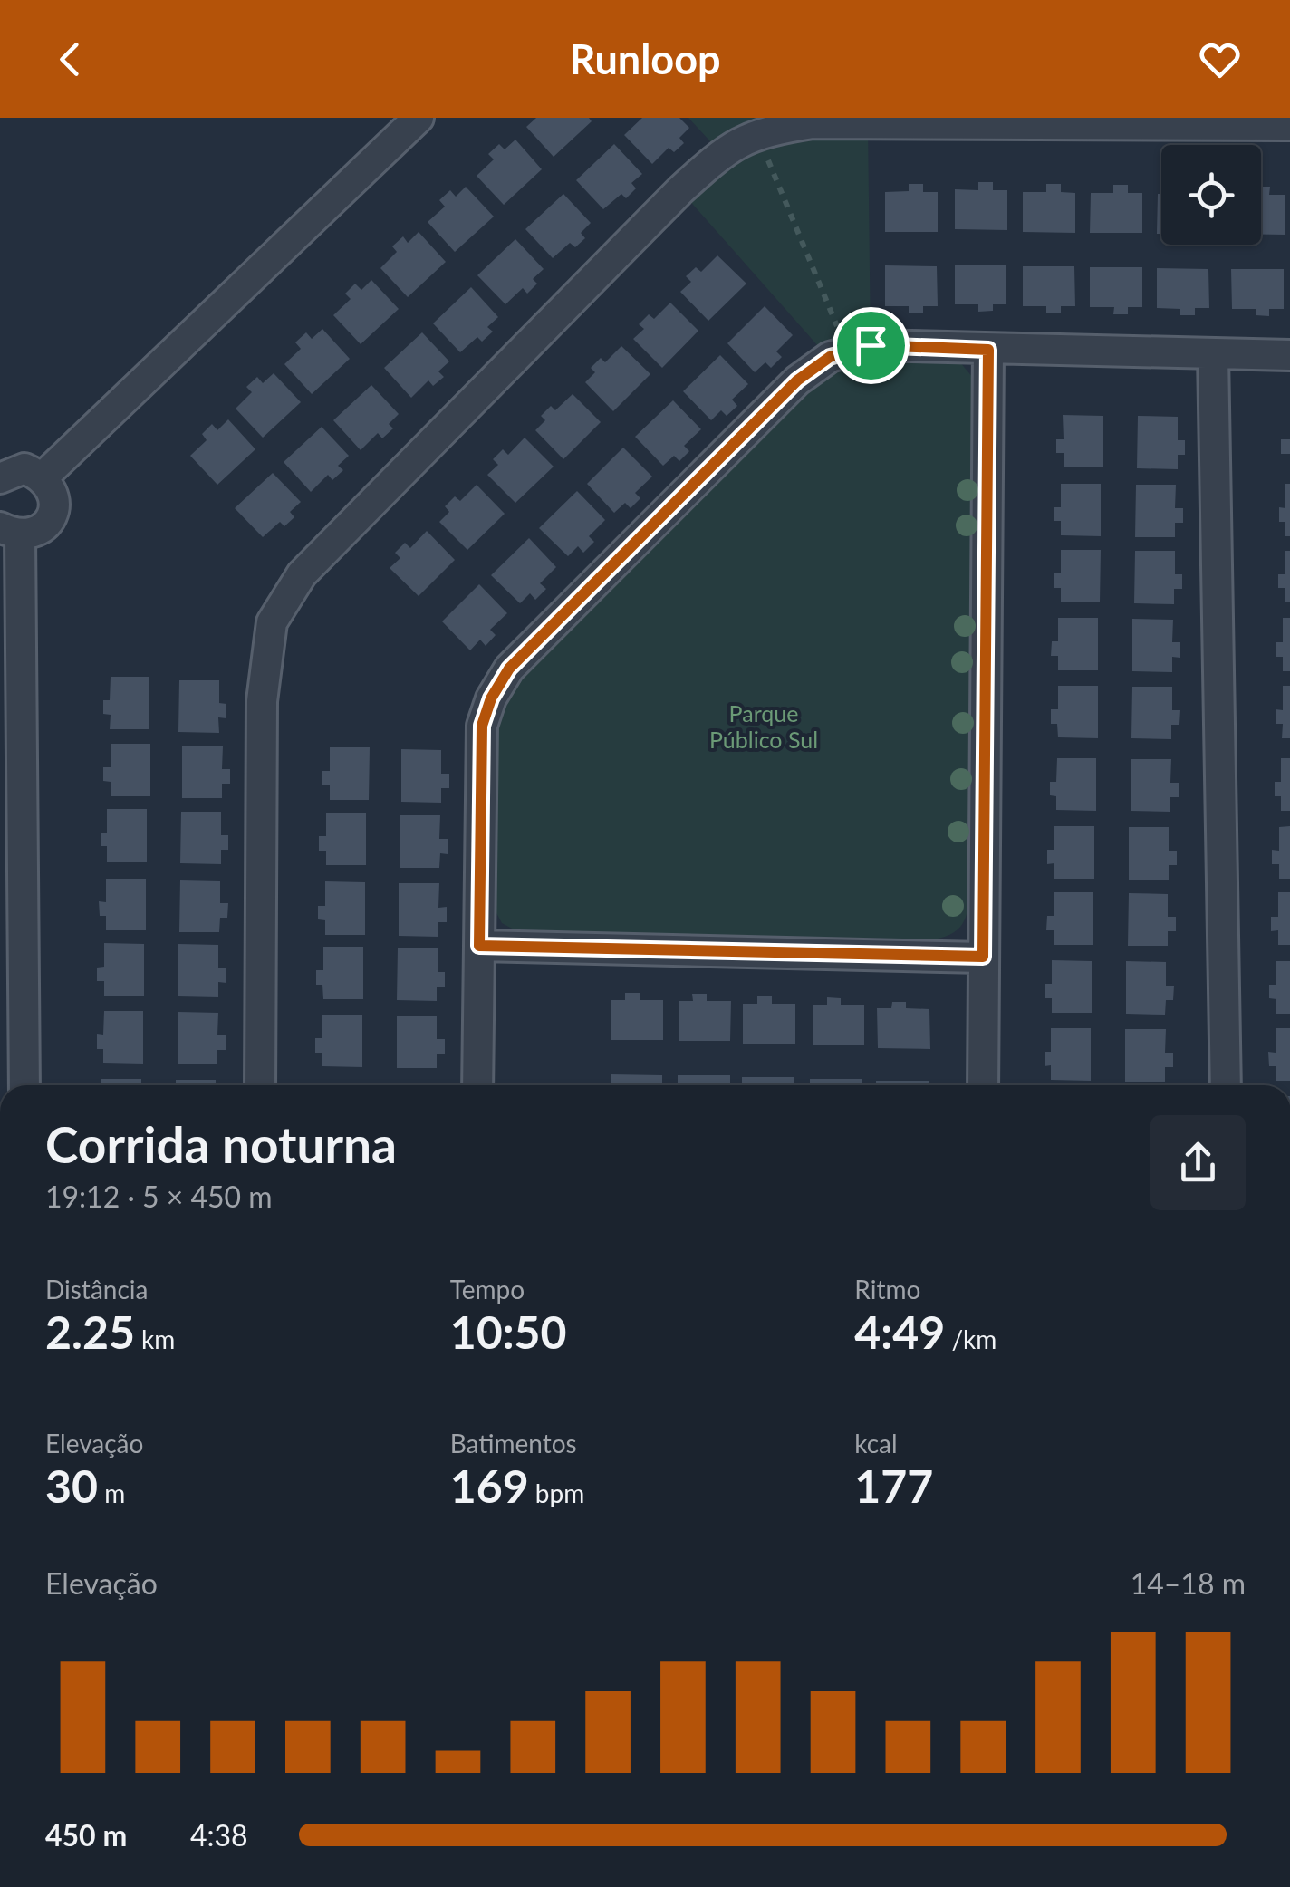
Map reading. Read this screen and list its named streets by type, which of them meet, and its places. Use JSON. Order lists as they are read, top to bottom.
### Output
{
  "parks": ["Parque Público Sul"],
  "page": {
    "header": "Runloop",
    "heading": ["Corrida noturna", "19:12 · 5 × 450 m"],
    "stats": [
      ["Distância", "2.25 km"],
      ["Tempo", "10:50"],
      ["Ritmo", "4:49 /km"],
      ["Elevação", "30 m"],
      ["Batimentos", "169 bpm"],
      ["kcal", "177"]
    ],
    "chart": ["Elevação", "14–18 m"],
    "list": [
      {
        "name": "450 m",
        "note": "4:38"
      }
    ]
  }
}
